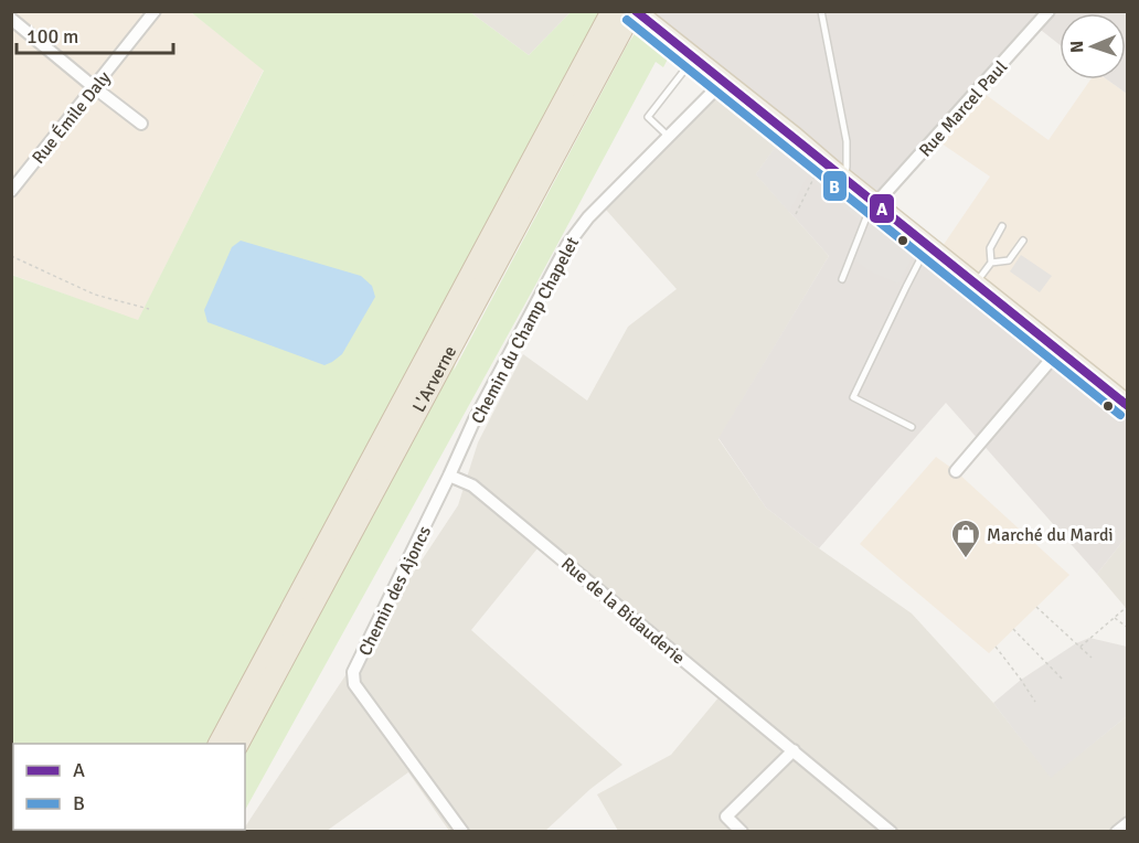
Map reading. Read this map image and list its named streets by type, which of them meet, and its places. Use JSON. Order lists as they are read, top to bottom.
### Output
{
  "streets": {
    "highway": ["L'Arverne"],
    "street": [
      "Rue Marcel Paul",
      "Rue Émile Daly",
      "Chemin du Champ Chapelet",
      "Chemin des Ajoncs",
      "Rue de la Bidauderie"
    ]
  },
  "crossings": [
    ["Chemin du Champ Chapelet", "Chemin des Ajoncs"],
    ["Chemin du Champ Chapelet", "Rue de la Bidauderie"],
    ["Chemin des Ajoncs", "Rue de la Bidauderie"]
  ],
  "places": {
    "shop": ["Marché du Mardi"]
  },
  "lines": ["transit line A", "transit line B"],
  "legend": ["A", "B"],
  "scale_bar": "100 m",
  "north": "left"
}
